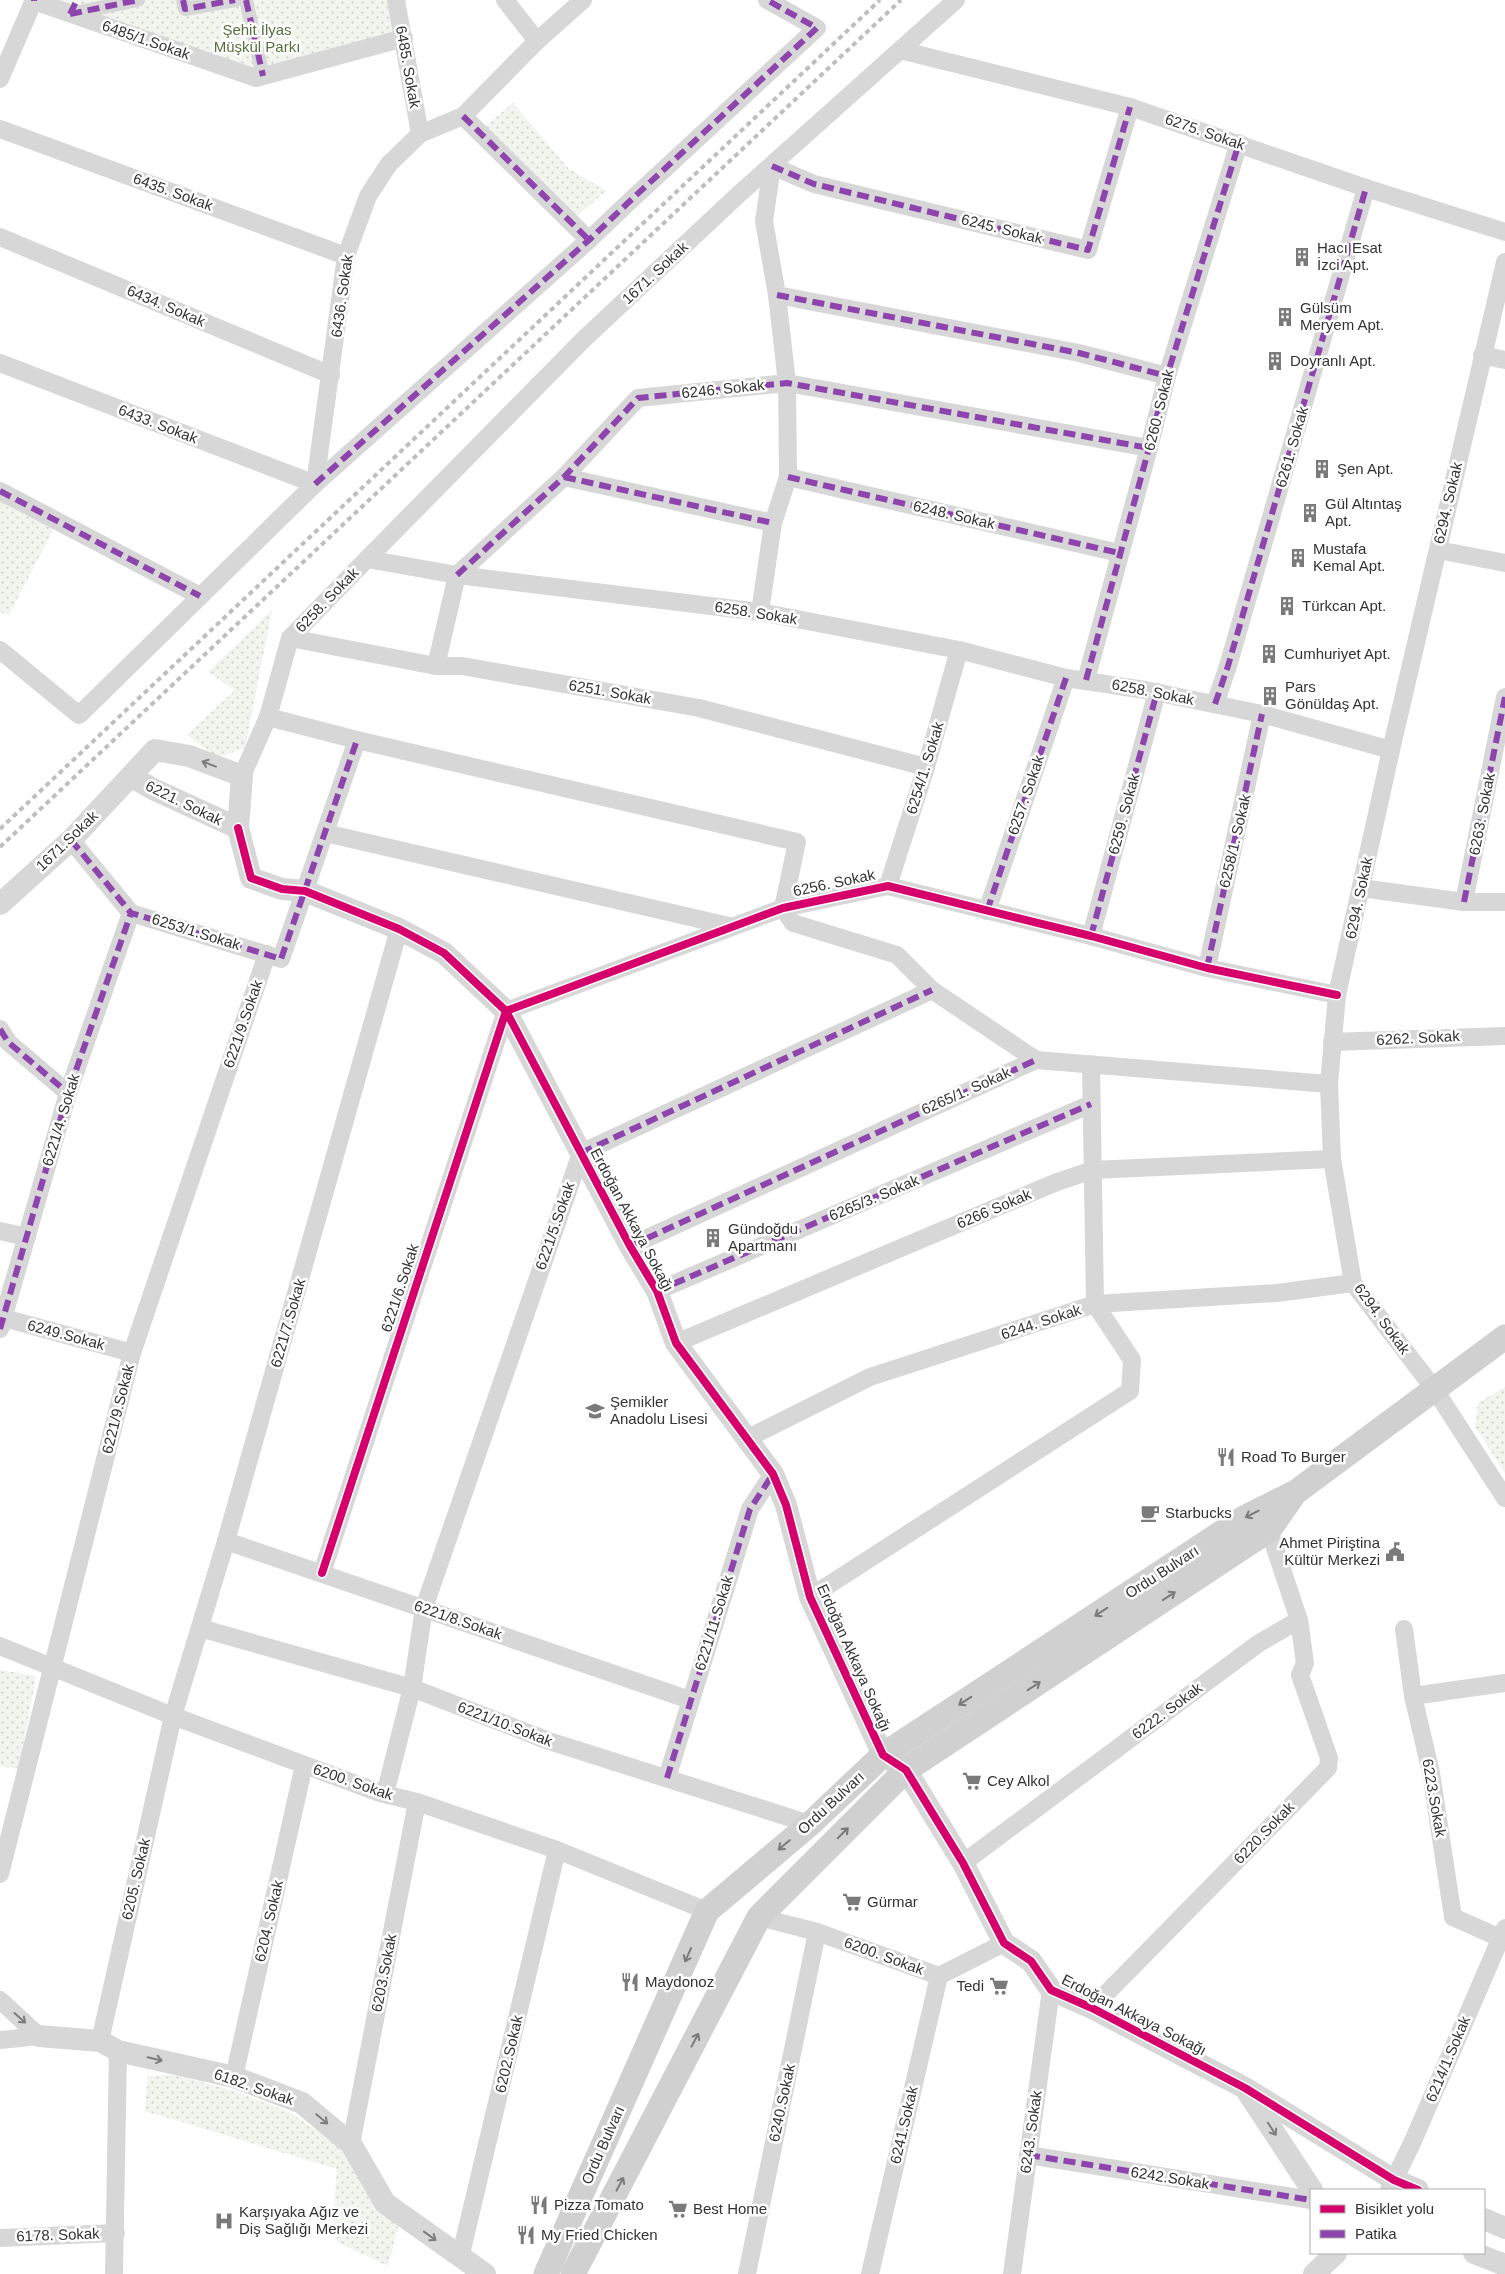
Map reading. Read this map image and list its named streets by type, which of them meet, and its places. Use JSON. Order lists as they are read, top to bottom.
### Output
{
  "streets": {
    "main road": ["Ordu Bulvarı"],
    "street": [
      "6485/1.Sokak",
      "6485. Sokak",
      "6275. Sokak",
      "6435. Sokak",
      "6245. Sokak",
      "1671. Sokak",
      "6436. Sokak",
      "6434. Sokak",
      "6246. Sokak",
      "6260. Sokak",
      "6433. Sokak",
      "6261. Sokak",
      "6294. Sokak",
      "6248. Sokak",
      "6258. Sokak",
      "6251. Sokak",
      "6254/1. Sokak",
      "6257. Sokak",
      "6221. Sokak",
      "6259. Sokak",
      "6263. Sokak",
      "1671.Sokak",
      "6258/1. Sokak",
      "6256. Sokak",
      "6253/1.Sokak",
      "6221/9.Sokak",
      "6262. Sokak",
      "6265/1. Sokak",
      "6221/4. Sokak",
      "6265/3. Sokak",
      "6266 Sokak",
      "Erdoğan Akkaya Sokağı",
      "6221/5.Sokak",
      "6221/6.Sokak",
      "6244. Sokak",
      "6221/7.Sokak",
      "6249.Sokak",
      "6221/8.Sokak",
      "6221/11.Sokak",
      "6222. Sokak",
      "6221/10.Sokak",
      "6200. Sokak",
      "6223.Sokak",
      "6220.Sokak",
      "6205. Sokak",
      "6204. Sokak",
      "6203.Sokak",
      "6202.Sokak",
      "6214/1.Sokak",
      "6182. Sokak",
      "6240.Sokak",
      "6241.Sokak",
      "6243. Sokak",
      "6242.Sokak",
      "6178. Sokak"
    ]
  },
  "crossings": [
    ["6485/1.Sokak", "6485. Sokak"],
    ["6485. Sokak", "6436. Sokak"],
    ["6275. Sokak", "6245. Sokak"],
    ["6275. Sokak", "1671. Sokak"],
    ["6275. Sokak", "6260. Sokak"],
    ["6275. Sokak", "6261. Sokak"],
    ["6435. Sokak", "6436. Sokak"],
    ["6245. Sokak", "1671. Sokak"],
    ["1671. Sokak", "6258. Sokak"],
    ["6436. Sokak", "6434. Sokak"],
    ["6436. Sokak", "6433. Sokak"],
    ["6246. Sokak", "6260. Sokak"],
    ["6246. Sokak", "6258. Sokak"],
    ["6260. Sokak", "6248. Sokak"],
    ["6260. Sokak", "6258. Sokak"],
    ["6261. Sokak", "6258. Sokak"],
    ["6294. Sokak", "6258. Sokak"],
    ["6294. Sokak", "6256. Sokak"],
    ["6294. Sokak", "6262. Sokak"],
    ["6294. Sokak", "6265/1. Sokak"],
    ["6294. Sokak", "6266 Sokak"],
    ["6294. Sokak", "6244. Sokak"],
    ["6294. Sokak", "Ordu Bulvarı"],
    ["6258. Sokak", "6251. Sokak"],
    ["6258. Sokak", "6254/1. Sokak"],
    ["6258. Sokak", "6257. Sokak"],
    ["6258. Sokak", "6221. Sokak"],
    ["6258. Sokak", "6259. Sokak"],
    ["6258. Sokak", "6258/1. Sokak"],
    ["6251. Sokak", "6254/1. Sokak"],
    ["6254/1. Sokak", "6256. Sokak"],
    ["6257. Sokak", "6256. Sokak"],
    ["6221. Sokak", "1671.Sokak"],
    ["6221. Sokak", "Erdoğan Akkaya Sokağı"],
    ["6259. Sokak", "6256. Sokak"],
    ["1671.Sokak", "6253/1.Sokak"],
    ["6258/1. Sokak", "6256. Sokak"],
    ["6256. Sokak", "Erdoğan Akkaya Sokağı"],
    ["6256. Sokak", "6221/6.Sokak"],
    ["6253/1.Sokak", "6221/9.Sokak"],
    ["6253/1.Sokak", "6221/4. Sokak"],
    ["6253/1.Sokak", "Erdoğan Akkaya Sokağı"],
    ["6221/9.Sokak", "6249.Sokak"],
    ["6221/9.Sokak", "6200. Sokak"],
    ["6265/1. Sokak", "Erdoğan Akkaya Sokağı"],
    ["6221/4. Sokak", "6249.Sokak"],
    ["6265/3. Sokak", "Erdoğan Akkaya Sokağı"],
    ["6266 Sokak", "Erdoğan Akkaya Sokağı"],
    ["Erdoğan Akkaya Sokağı", "6221/5.Sokak"],
    ["Erdoğan Akkaya Sokağı", "6221/6.Sokak"],
    ["Erdoğan Akkaya Sokağı", "6244. Sokak"],
    ["Erdoğan Akkaya Sokağı", "6221/7.Sokak"],
    ["Erdoğan Akkaya Sokağı", "Ordu Bulvarı"],
    ["Erdoğan Akkaya Sokağı", "6221/11.Sokak"],
    ["Erdoğan Akkaya Sokağı", "6222. Sokak"],
    ["Erdoğan Akkaya Sokağı", "6200. Sokak"],
    ["Erdoğan Akkaya Sokağı", "6220.Sokak"],
    ["Erdoğan Akkaya Sokağı", "6214/1.Sokak"],
    ["Erdoğan Akkaya Sokağı", "6243. Sokak"],
    ["6221/5.Sokak", "6221/8.Sokak"],
    ["6221/5.Sokak", "6221/10.Sokak"],
    ["6221/5.Sokak", "6200. Sokak"],
    ["6221/6.Sokak", "6221/8.Sokak"],
    ["6221/7.Sokak", "6221/8.Sokak"],
    ["6221/7.Sokak", "6221/10.Sokak"],
    ["6221/7.Sokak", "6200. Sokak"],
    ["6221/7.Sokak", "6205. Sokak"],
    ["Ordu Bulvarı", "6221/10.Sokak"],
    ["Ordu Bulvarı", "6200. Sokak"],
    ["6221/8.Sokak", "6221/11.Sokak"],
    ["6221/11.Sokak", "6221/10.Sokak"],
    ["6222. Sokak", "6220.Sokak"],
    ["6200. Sokak", "6205. Sokak"],
    ["6200. Sokak", "6204. Sokak"],
    ["6200. Sokak", "6203.Sokak"],
    ["6200. Sokak", "6202.Sokak"],
    ["6200. Sokak", "6240.Sokak"],
    ["6200. Sokak", "6241.Sokak"],
    ["6223.Sokak", "6214/1.Sokak"],
    ["6205. Sokak", "6182. Sokak"],
    ["6205. Sokak", "6178. Sokak"],
    ["6204. Sokak", "6182. Sokak"],
    ["6203.Sokak", "6182. Sokak"],
    ["6202.Sokak", "6182. Sokak"],
    ["6243. Sokak", "6242.Sokak"]
  ],
  "one_way": ["6221. Sokak", "6182. Sokak"],
  "parks": ["Şehit İlyas Müşkül Parkı"],
  "places": {
    "building": [
      "Hacı Esat İzci Apt.",
      "Gülsüm Meryem Apt.",
      "Doyranlı Apt.",
      "Şen Apt.",
      "Gül Altıntaş Apt.",
      "Mustafa Kemal Apt.",
      "Türkcan Apt.",
      "Cumhuriyet Apt.",
      "Pars Gönüldaş Apt.",
      "Gündoğdu Apartmanı"
    ],
    "school or university": ["Şemikler Anadolu Lisesi"],
    "restaurant": [
      "Road To Burger",
      "Maydonoz",
      "Pizza Tomato",
      "My Fried Chicken"
    ],
    "cafe": ["Starbucks"],
    "public building": ["Ahmet Piriştina Kültür Merkezi"],
    "supermarket": [
      "Cey Alkol",
      "Gürmar",
      "Tedi",
      "Best Home"
    ],
    "hospital": ["Karşıyaka Ağız ve Diş Sağlığı Merkezi"]
  },
  "legend": ["Bisiklet yolu", "Patika"]
}
